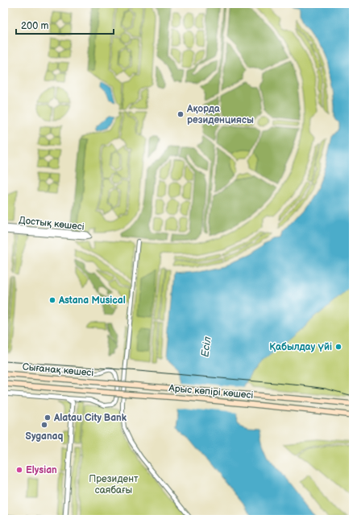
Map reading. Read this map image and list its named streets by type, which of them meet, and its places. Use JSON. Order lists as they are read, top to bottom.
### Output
{
  "streets": {
    "main road": ["Сығанақ көшесі", "Арыс көпірі көшесі"],
    "street": ["Достық көшесі"]
  },
  "crossings": [
    ["Сығанақ көшесі", "Арыс көпірі көшесі"]
  ],
  "water": ["Есіл"],
  "parks": ["Президент саябағы"],
  "places": [
    "Ақорда резиденциясы",
    "Astana Musical",
    "Қабылдау үйі",
    "Alatau City Bank",
    "Syganaq",
    "Elysian"
  ],
  "scale_bar": "200 m"
}
